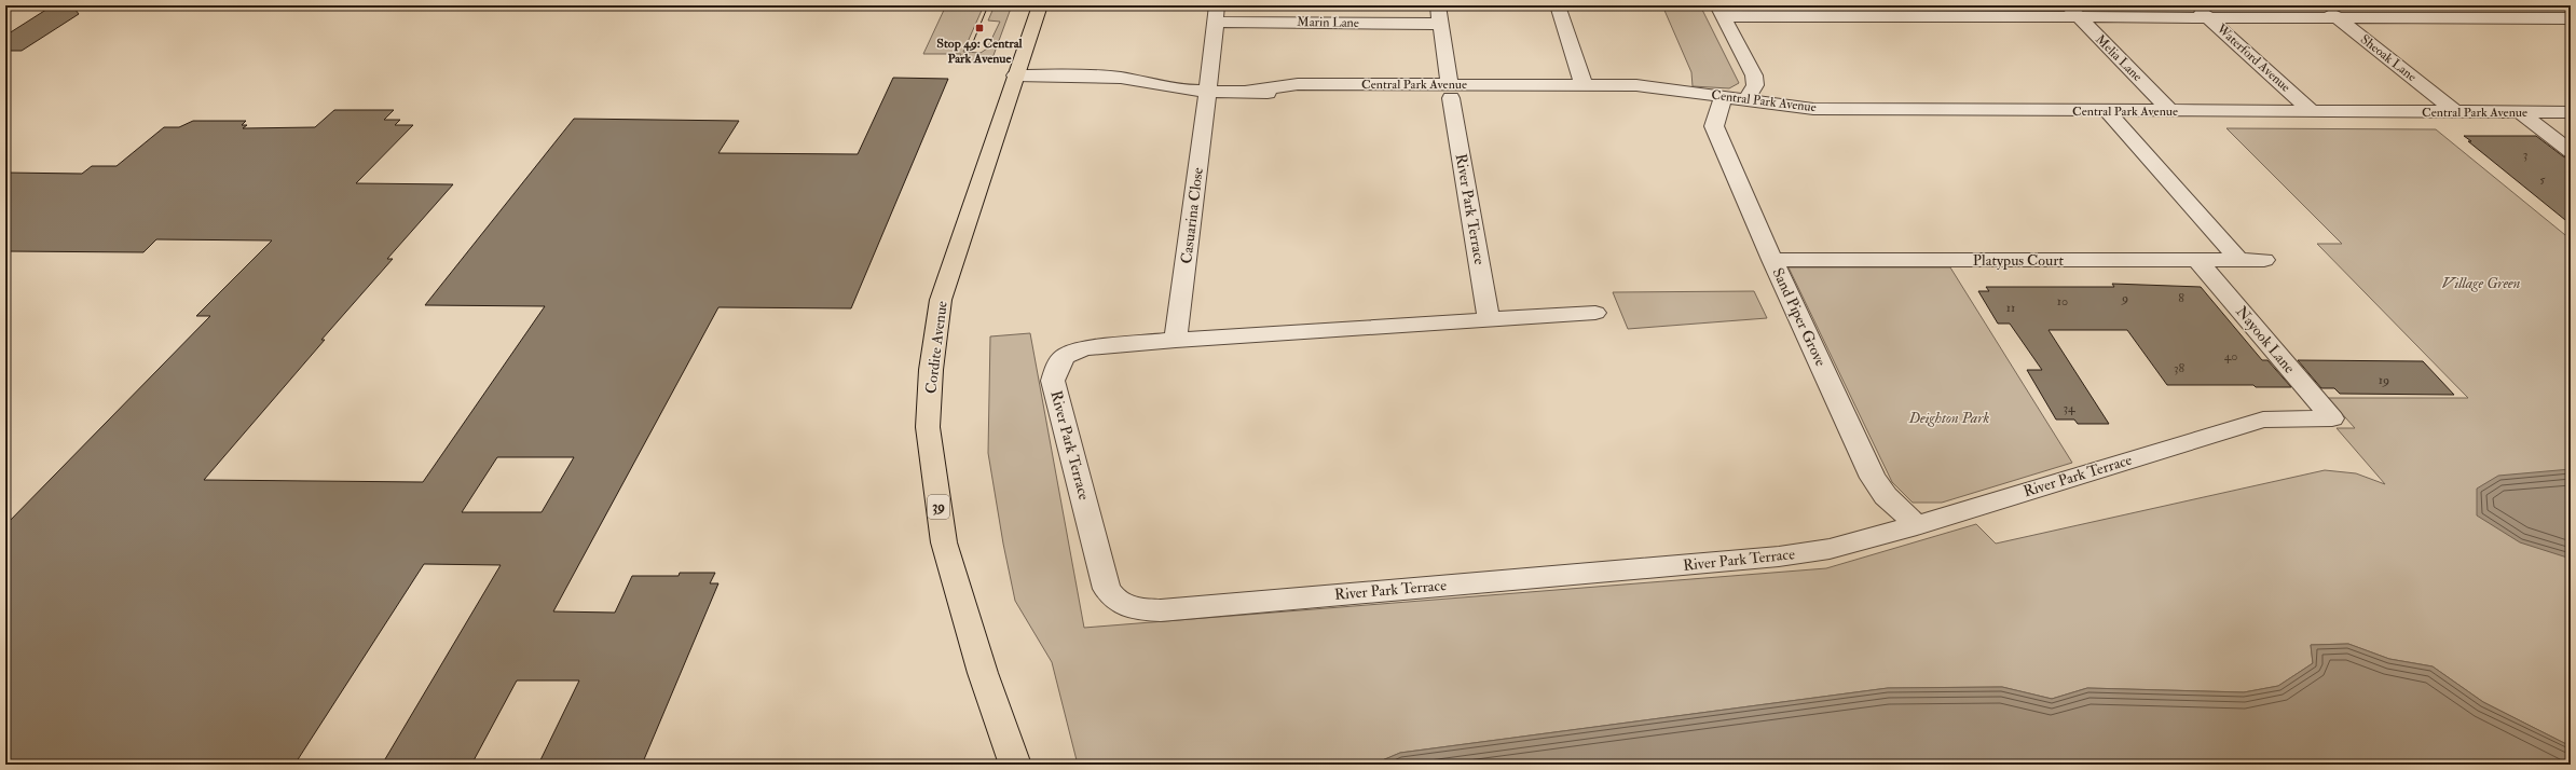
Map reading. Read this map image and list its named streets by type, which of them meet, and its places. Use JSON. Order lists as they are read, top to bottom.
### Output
{
  "streets": {
    "main road": ["Cordite Avenue", "39"],
    "street": [
      "Marin Lane",
      "Melia Lane",
      "Waterford Avenue",
      "Sheoak Lane",
      "Central Park Avenue",
      "River Park Terrace",
      "Casuarina Close",
      "Platypus Court",
      "Sand Piper Grove",
      "Nayook Lane"
    ]
  },
  "crossings": [
    ["Marin Lane", "River Park Terrace"],
    ["Marin Lane", "Casuarina Close"],
    ["Melia Lane", "Central Park Avenue"],
    ["Waterford Avenue", "Central Park Avenue"],
    ["Sheoak Lane", "Central Park Avenue"],
    ["Central Park Avenue", "River Park Terrace"],
    ["Central Park Avenue", "Casuarina Close"],
    ["Central Park Avenue", "Sand Piper Grove"],
    ["Central Park Avenue", "Cordite Avenue"],
    ["River Park Terrace", "Casuarina Close"],
    ["River Park Terrace", "Sand Piper Grove"],
    ["River Park Terrace", "Nayook Lane"],
    ["Platypus Court", "Sand Piper Grove"],
    ["Platypus Court", "Nayook Lane"]
  ],
  "parks": ["Village Green", "Deighton Park"],
  "places": {
    "transit": ["Stop 49: Central Park Avenue"]
  },
  "house_numbers": [
    "3",
    "5",
    "9",
    "8",
    "10",
    "11",
    "40",
    "38",
    "19",
    "34"
  ]
}
